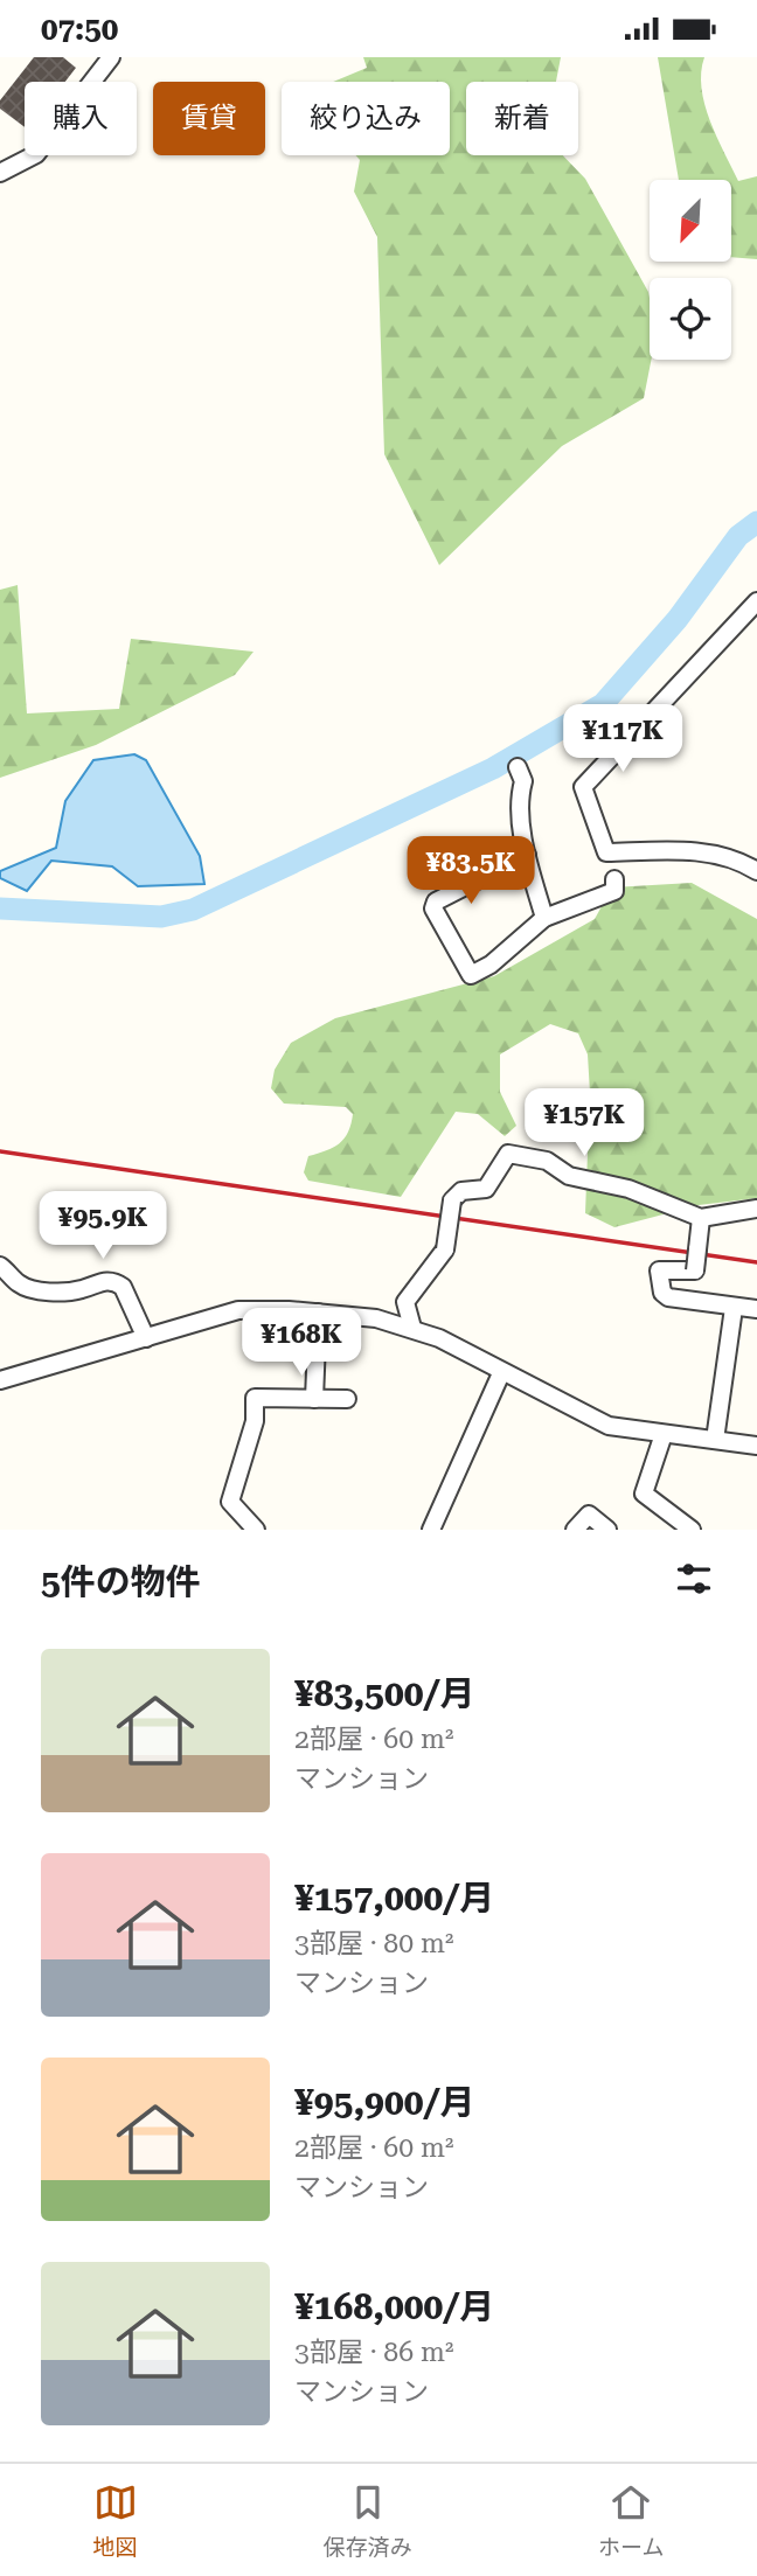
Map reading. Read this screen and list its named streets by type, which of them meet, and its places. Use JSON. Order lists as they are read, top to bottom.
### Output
{
  "north": "bottom left",
  "page": {
    "status": "07:50",
    "chip": [
      "購入",
      "賃貸",
      "絞り込み",
      "新着"
    ],
    "price": [
      "¥117K",
      "¥83.5K",
      "¥157K",
      "¥95.9K",
      "¥168K"
    ],
    "heading": "5件の物件",
    "list": [
      {
        "name": "¥83,500/月",
        "note": "2部屋 · 60 m² · マンション"
      },
      {
        "name": "¥157,000/月",
        "note": "3部屋 · 80 m² · マンション"
      },
      {
        "name": "¥95,900/月",
        "note": "2部屋 · 60 m² · マンション"
      },
      {
        "name": "¥168,000/月",
        "note": "3部屋 · 86 m² · マンション"
      }
    ],
    "tabs": ["地図", "保存済み", "ホーム"]
  }
}
